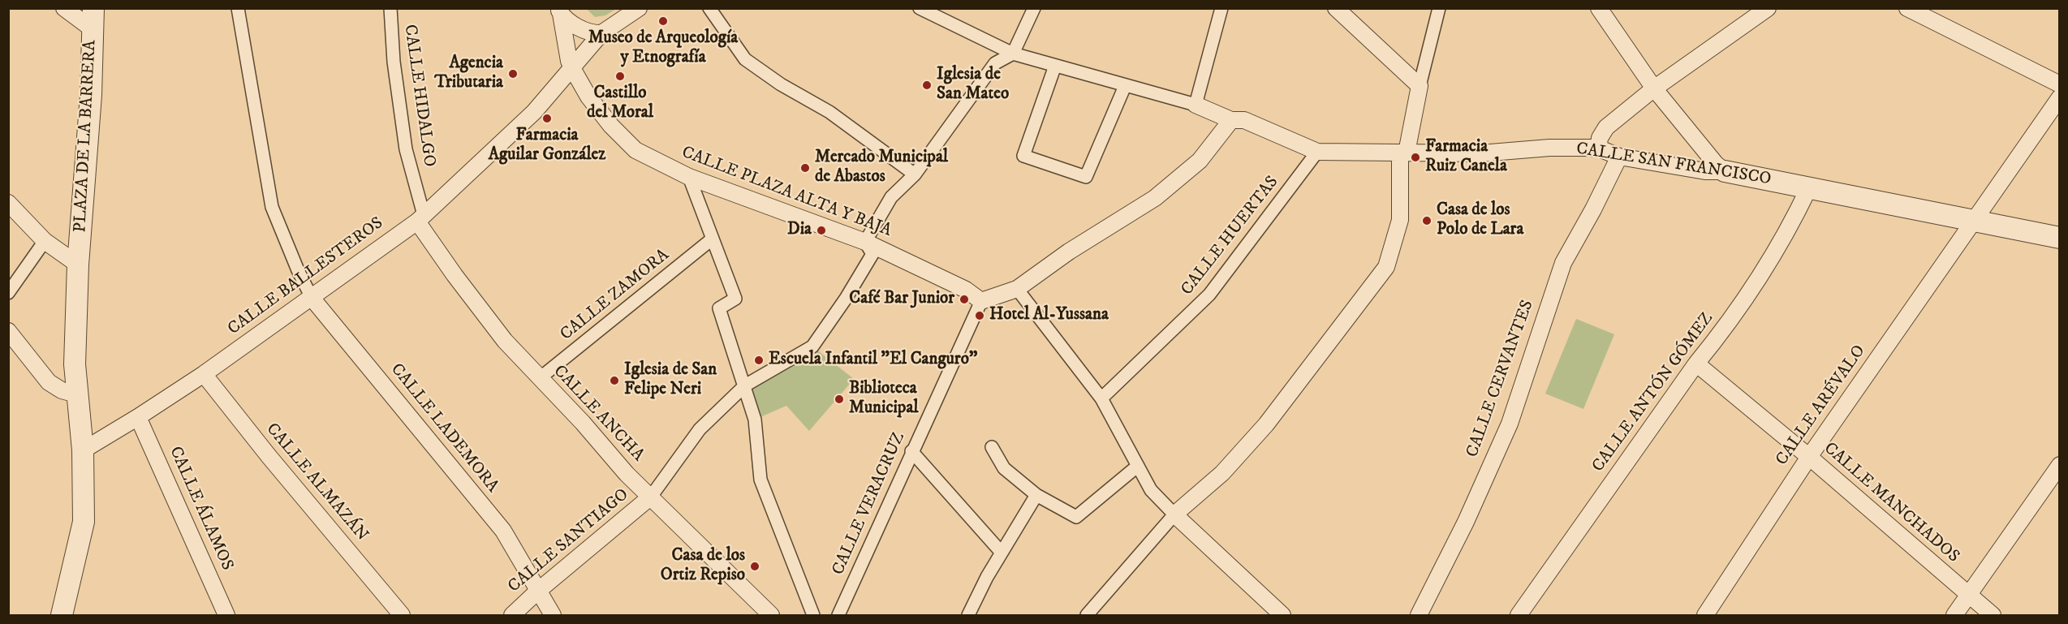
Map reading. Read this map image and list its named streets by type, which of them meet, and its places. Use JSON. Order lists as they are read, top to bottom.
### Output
{
  "streets": {
    "street": [
      "CALLE HIDALGO",
      "PLAZA DE LA BARRERA",
      "CALLE SAN FRANCISCO",
      "CALLE PLAZA ALTA Y BAJA",
      "CALLE HUERTAS",
      "CALLE BALLESTEROS",
      "CALLE ZAMORA",
      "CALLE CERVANTES",
      "CALLE ANTÓN GÓMEZ",
      "CALLE ARÉVALO",
      "CALLE ANCHA",
      "CALLE LADEMORA",
      "CALLE ALMAZÁN",
      "CALLE MANCHADOS",
      "CALLE VERACRUZ",
      "CALLE ÁLAMOS",
      "CALLE SANTIAGO"
    ]
  },
  "crossings": [
    ["CALLE HIDALGO", "CALLE BALLESTEROS"],
    ["CALLE HIDALGO", "CALLE ANCHA"],
    ["PLAZA DE LA BARRERA", "CALLE BALLESTEROS"],
    ["CALLE SAN FRANCISCO", "CALLE HUERTAS"],
    ["CALLE SAN FRANCISCO", "CALLE CERVANTES"],
    ["CALLE SAN FRANCISCO", "CALLE ANTÓN GÓMEZ"],
    ["CALLE SAN FRANCISCO", "CALLE ARÉVALO"],
    ["CALLE PLAZA ALTA Y BAJA", "CALLE BALLESTEROS"],
    ["CALLE PLAZA ALTA Y BAJA", "CALLE VERACRUZ"],
    ["CALLE BALLESTEROS", "CALLE ANCHA"],
    ["CALLE BALLESTEROS", "CALLE LADEMORA"],
    ["CALLE BALLESTEROS", "CALLE ALMAZÁN"],
    ["CALLE BALLESTEROS", "CALLE ÁLAMOS"],
    ["CALLE ZAMORA", "CALLE ANCHA"],
    ["CALLE ANTÓN GÓMEZ", "CALLE MANCHADOS"],
    ["CALLE ARÉVALO", "CALLE MANCHADOS"],
    ["CALLE ANCHA", "CALLE SANTIAGO"],
    ["CALLE LADEMORA", "CALLE SANTIAGO"]
  ],
  "places": [
    "Museo de Arqueología y Etnografía",
    "Agencia Tributaria",
    "Castillo del Moral",
    "Iglesia de San Mateo",
    "Farmacia Aguilar González",
    "Farmacia Ruiz Canela",
    "Mercado Municipal de Abastos",
    "Casa de los Polo de Lara",
    "Dia",
    "Café Bar Junior",
    "Hotel Al-Yussana",
    "Escuela Infantil \"El Canguro\"",
    "Iglesia de San Felipe Neri",
    "Biblioteca Municipal",
    "Casa de los Ortiz Repiso"
  ]
}
